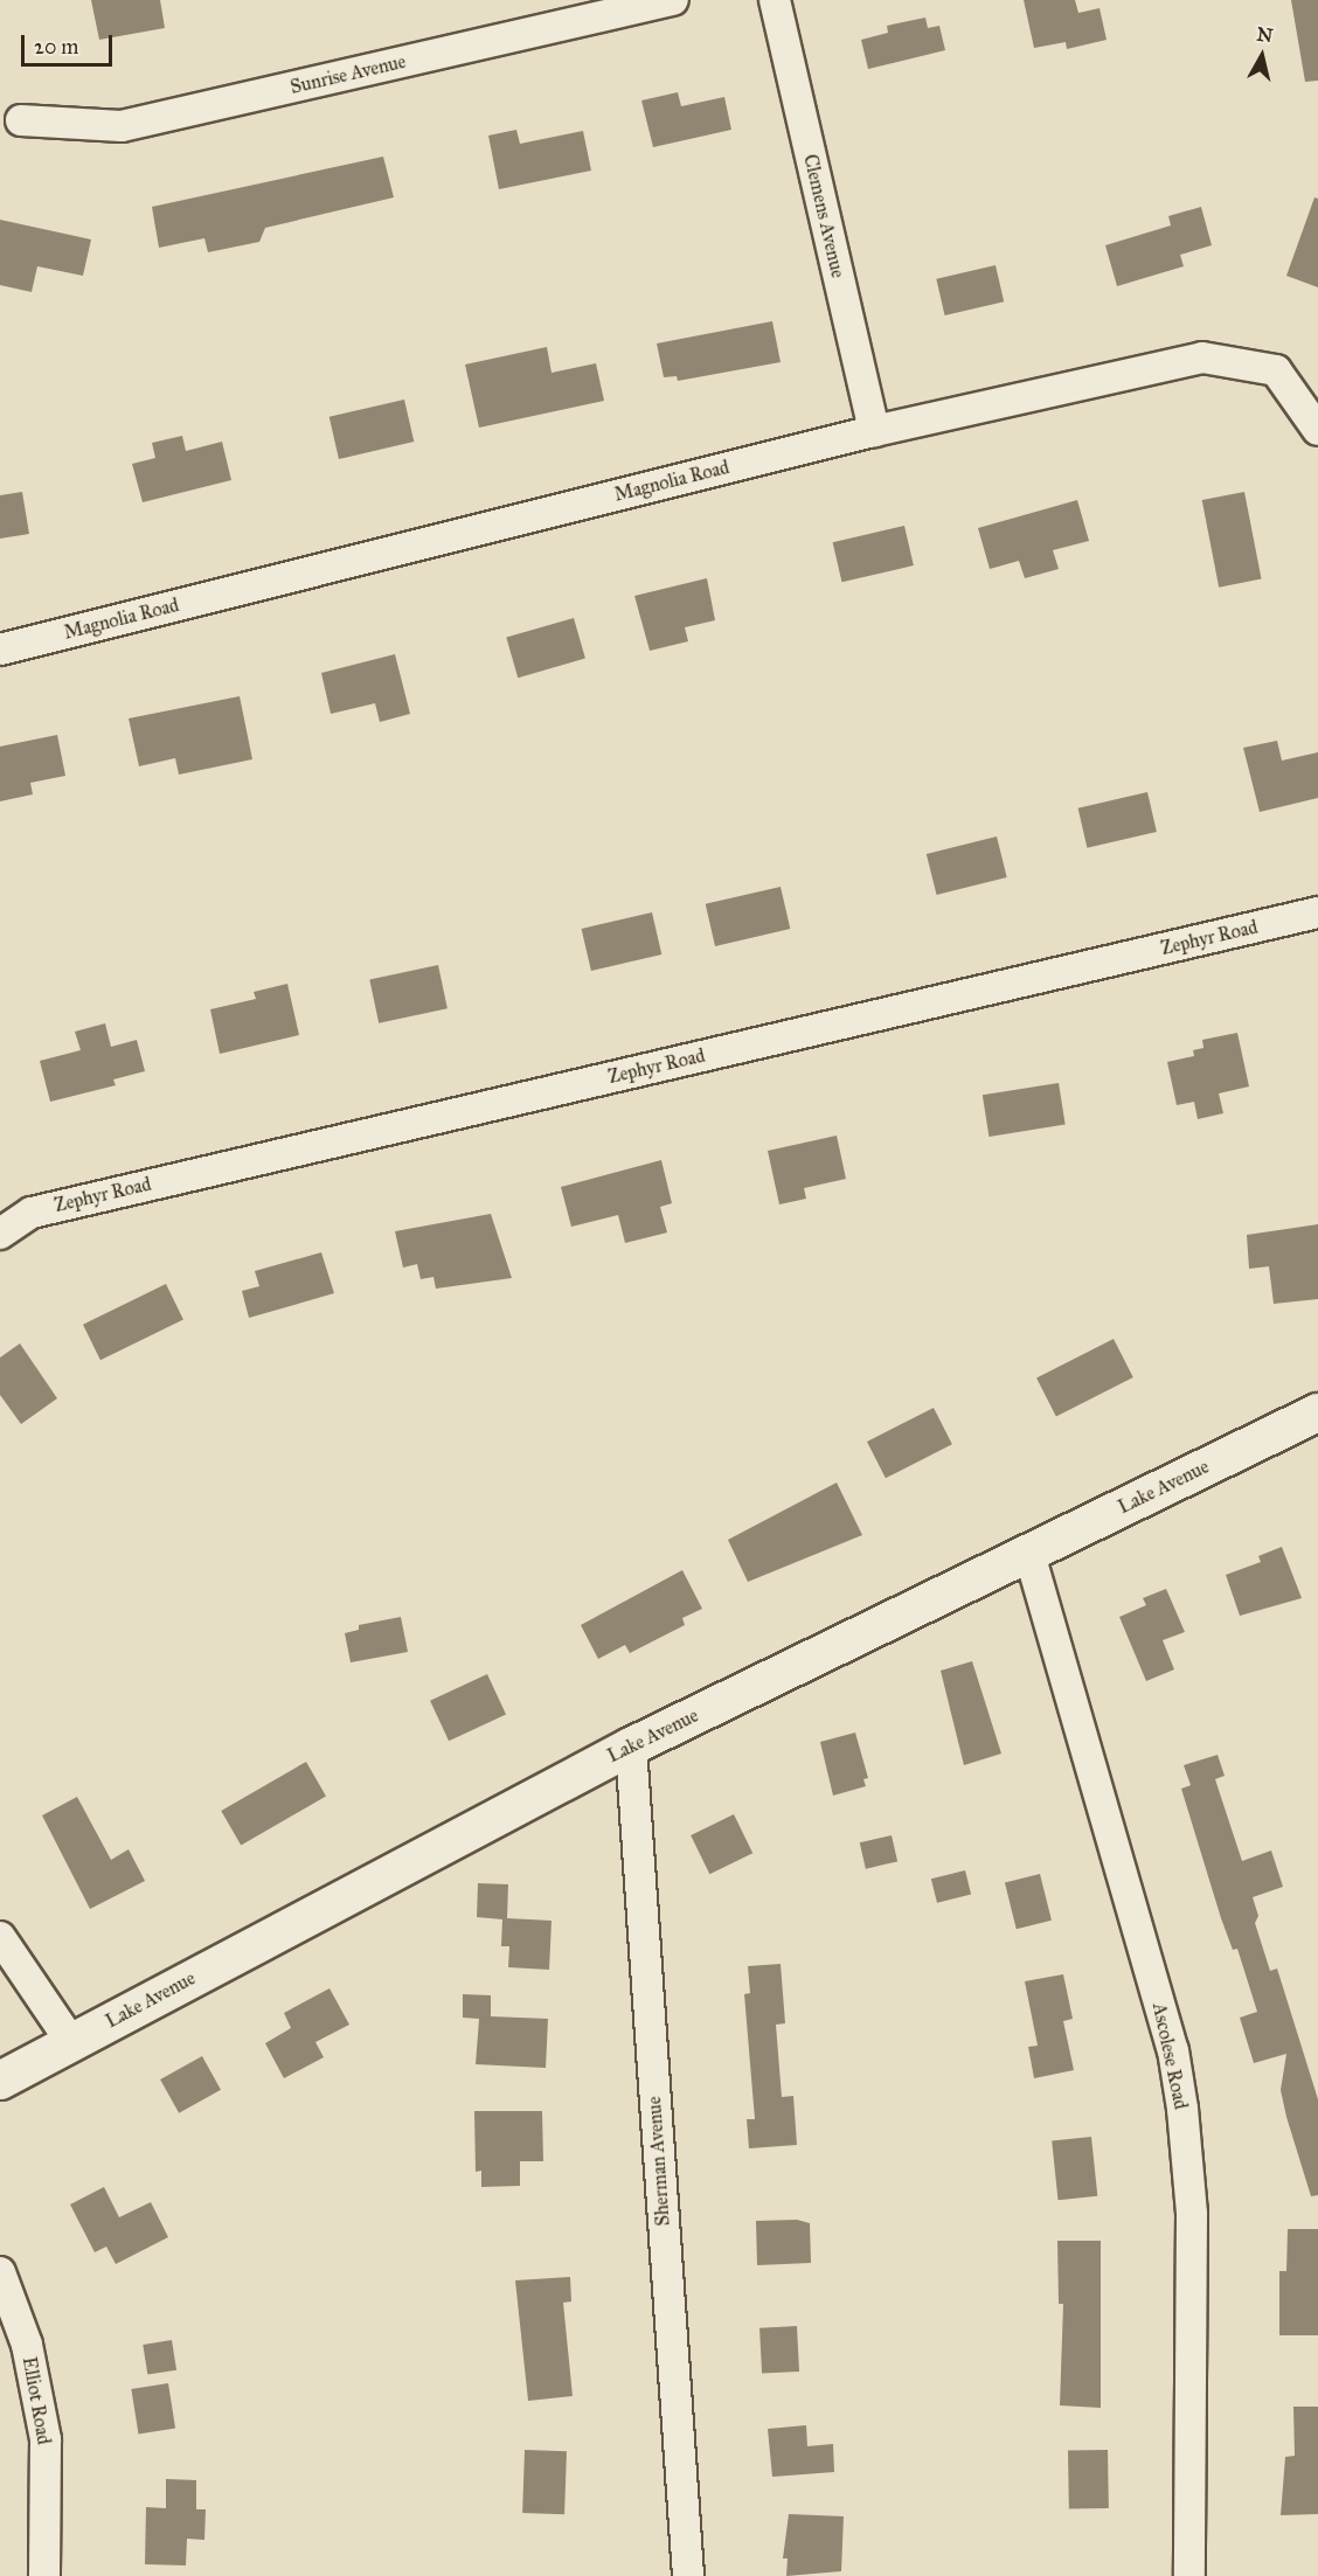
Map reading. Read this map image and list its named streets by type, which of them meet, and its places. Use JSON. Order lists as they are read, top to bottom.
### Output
{
  "streets": {
    "street": [
      "Sunrise Avenue",
      "Clemens Avenue",
      "Magnolia Road",
      "Zephyr Road",
      "Lake Avenue",
      "Ascolese Road",
      "Sherman Avenue",
      "Elliot Road"
    ]
  },
  "crossings": [
    ["Clemens Avenue", "Magnolia Road"],
    ["Lake Avenue", "Ascolese Road"],
    ["Lake Avenue", "Sherman Avenue"]
  ],
  "scale_bar": "20 m",
  "north": "top"
}
